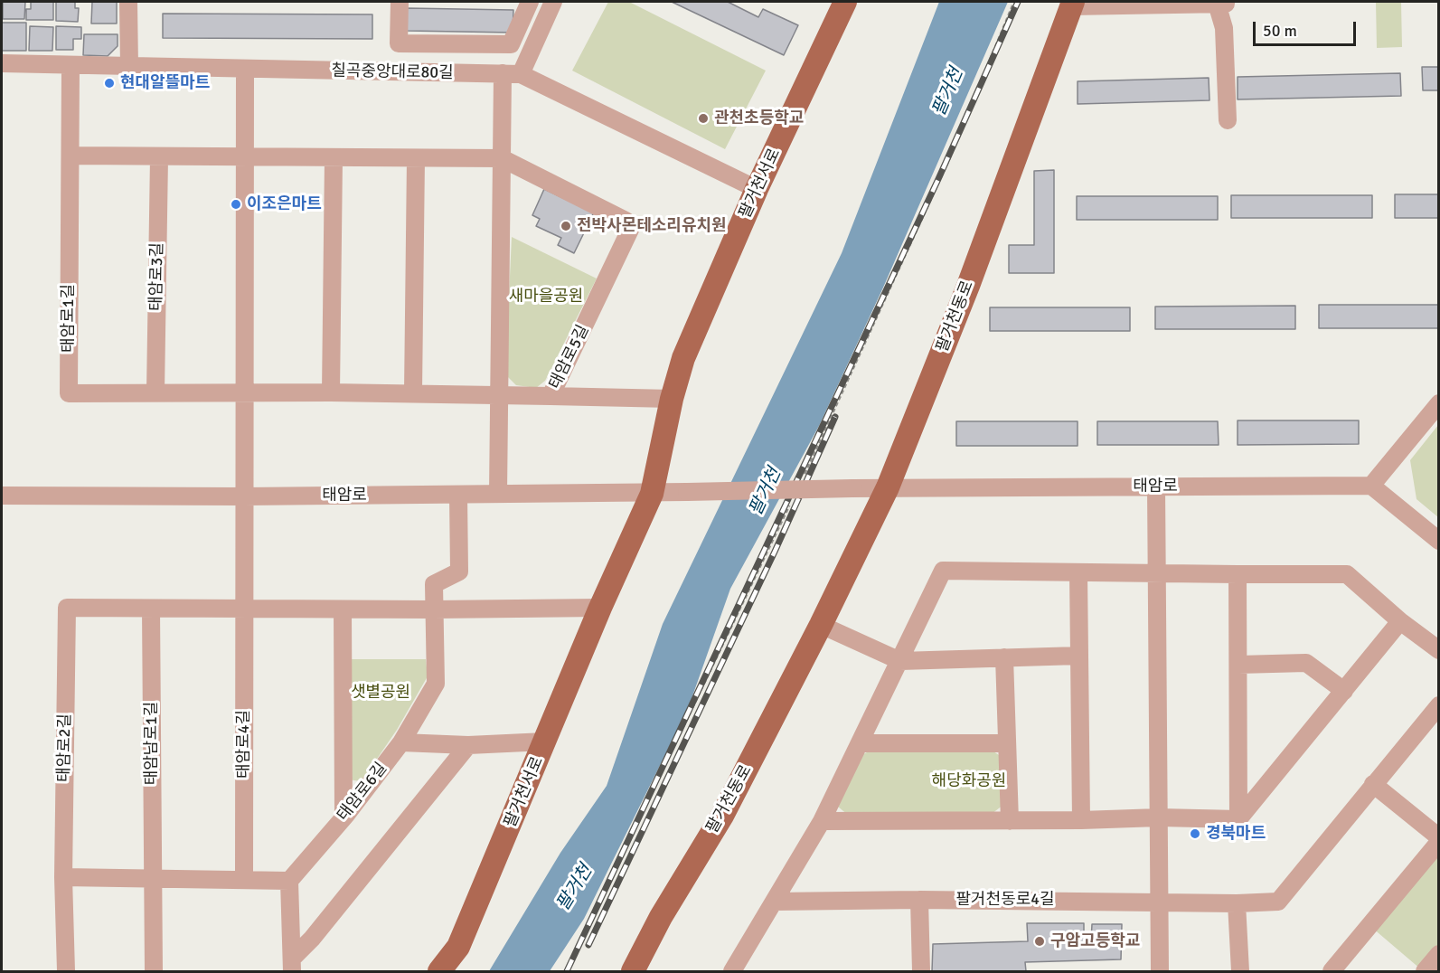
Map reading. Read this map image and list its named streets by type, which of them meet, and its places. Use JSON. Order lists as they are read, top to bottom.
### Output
{
  "streets": {
    "main road": ["팔거천서로", "팔거천동로"],
    "street": [
      "칠곡중앙대로80길",
      "태암로3길",
      "태암로1길",
      "태암로5길",
      "태암로",
      "태암남로1길",
      "태암로4길",
      "태암로2길",
      "태암로6길",
      "팔거천동로4길"
    ]
  },
  "crossings": [
    ["칠곡중앙대로80길", "팔거천서로"],
    ["칠곡중앙대로80길", "태암로1길"],
    ["팔거천서로", "태암로"],
    ["태암로3길", "태암로1길"],
    ["팔거천동로", "태암로"],
    ["태암로", "태암로4길"],
    ["태암로", "태암로6길"],
    ["태암남로1길", "태암로2길"]
  ],
  "water": ["팔거천"],
  "parks": ["새마을공원", "샛별공원", "해당화공원"],
  "places": [
    "현대알뜰마트",
    "관천초등학교",
    "이조은마트",
    "전박사몬테소리유치원",
    "경북마트",
    "구암고등학교"
  ],
  "scale_bar": "50 m"
}
